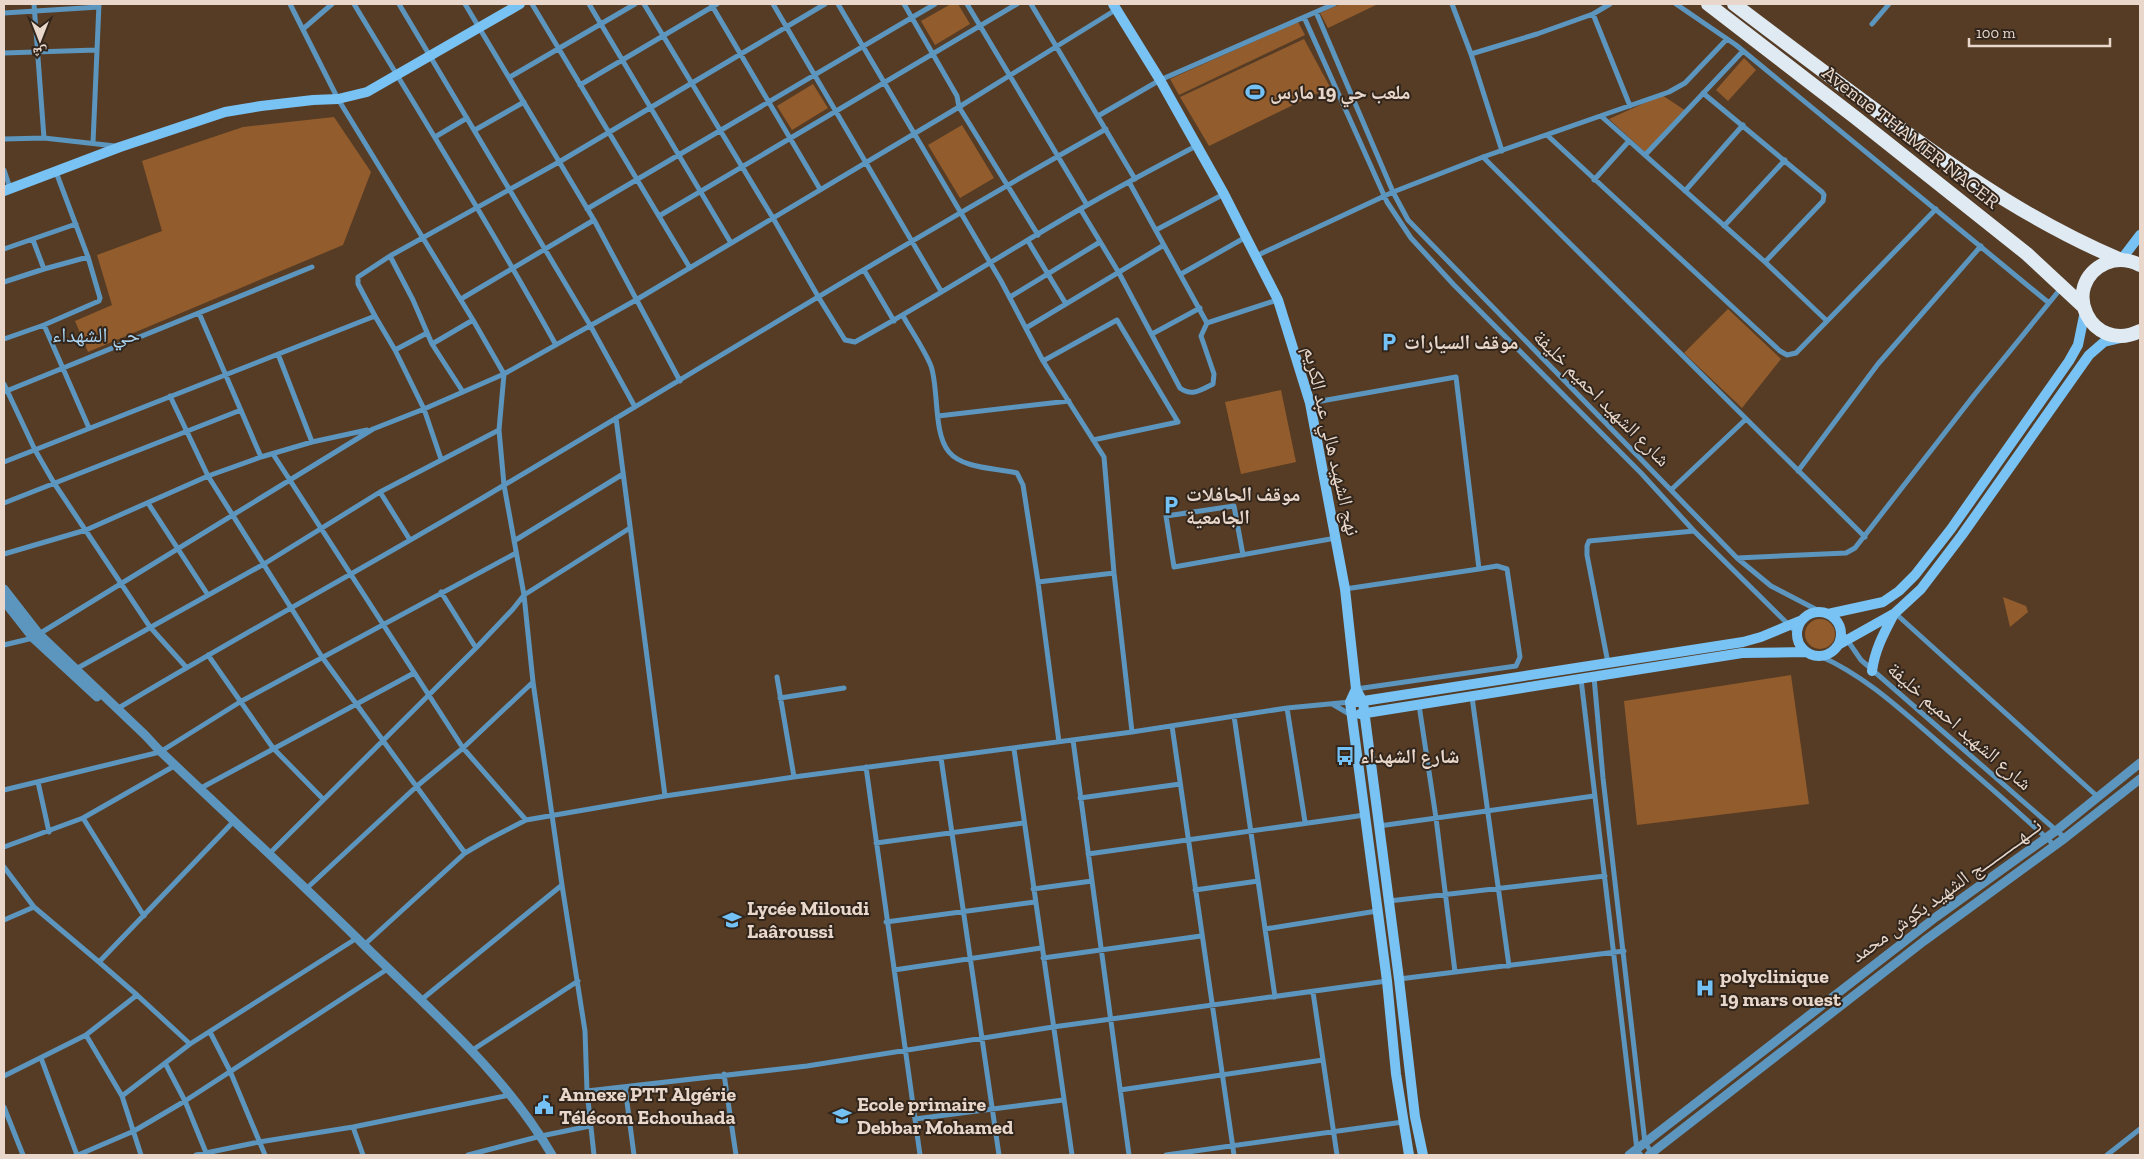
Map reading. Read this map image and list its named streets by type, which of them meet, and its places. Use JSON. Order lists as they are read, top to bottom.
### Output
{
  "streets": {
    "highway": ["Avenue THAMER NACER"],
    "main road": ["نهج الشهيد هالي عبد الكريم"],
    "street": ["شارع الشهيد احميم خليفة", "نـــهـــــــــــج الشهيد بكوش محمد"]
  },
  "crossings": [
    ["شارع الشهيد احميم خليفة", "نـــهـــــــــــج الشهيد بكوش محمد"]
  ],
  "districts": ["حي الشهداء"],
  "places": {
    "sports": ["ملعب حي 19 مارس"],
    "parking": ["موقف السيارات", "موقف الحافلات الجامعية"],
    "bus stop": ["شارع الشهداء"],
    "school or university": ["Lycée Miloudi Laâroussi", "Ecole primaire Debbar Mohamed"],
    "hospital": ["polyclinique 19 mars ouest"],
    "public building": ["Annexe PTT Algérie Télécom Echouhada"]
  },
  "scale_bar": "100 m",
  "north": "bottom"
}
